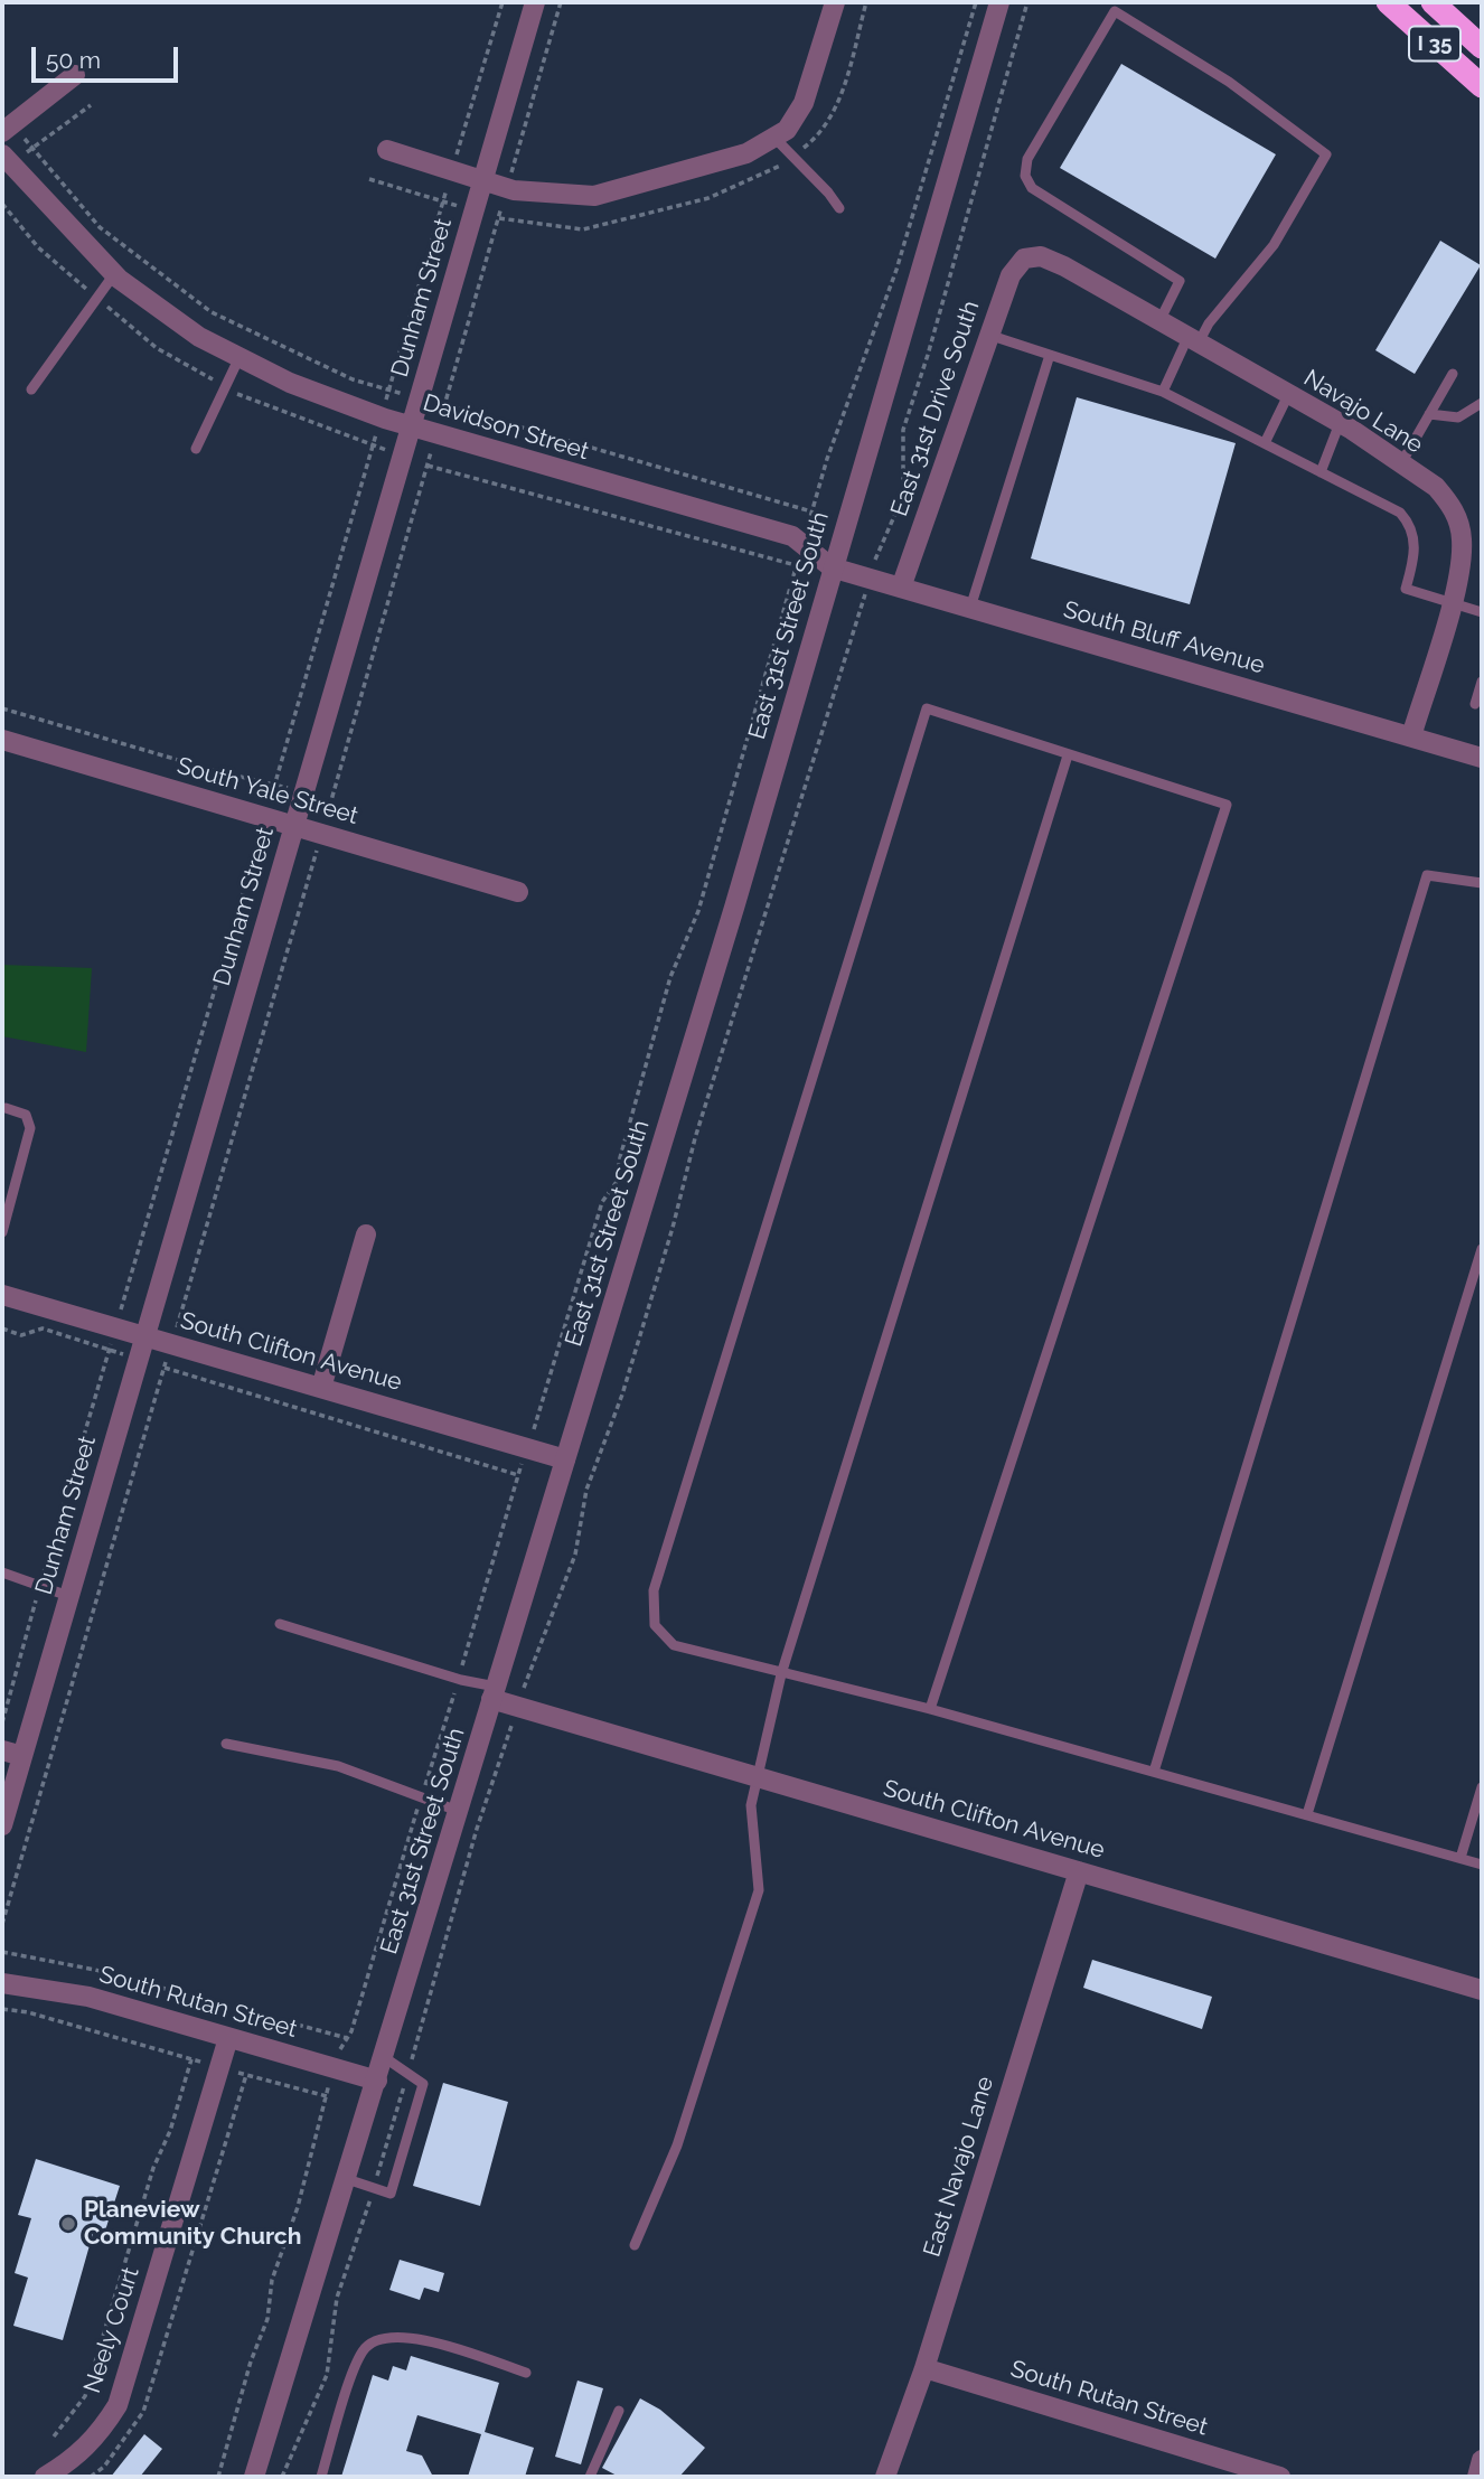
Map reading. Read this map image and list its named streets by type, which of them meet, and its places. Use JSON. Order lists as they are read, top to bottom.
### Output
{
  "streets": {
    "highway": ["I 35"],
    "street": [
      "Dunham Street",
      "East 31st Drive South",
      "Navajo Lane",
      "Davidson Street",
      "East 31st Street South",
      "South Bluff Avenue",
      "South Yale Street",
      "South Clifton Avenue",
      "South Rutan Street",
      "East Navajo Lane",
      "Neely Court"
    ]
  },
  "crossings": [
    ["Dunham Street", "Davidson Street"],
    ["Dunham Street", "South Yale Street"],
    ["Dunham Street", "South Clifton Avenue"],
    ["East 31st Drive South", "Navajo Lane"],
    ["East 31st Drive South", "South Bluff Avenue"],
    ["Navajo Lane", "South Bluff Avenue"],
    ["Davidson Street", "East 31st Street South"],
    ["Davidson Street", "South Bluff Avenue"],
    ["East 31st Street South", "South Bluff Avenue"],
    ["East 31st Street South", "South Clifton Avenue"],
    ["East 31st Street South", "South Rutan Street"],
    ["South Clifton Avenue", "East Navajo Lane"],
    ["South Rutan Street", "East Navajo Lane"],
    ["South Rutan Street", "Neely Court"]
  ],
  "places": ["Planeview Community Church"],
  "scale_bar": "50 m"
}
